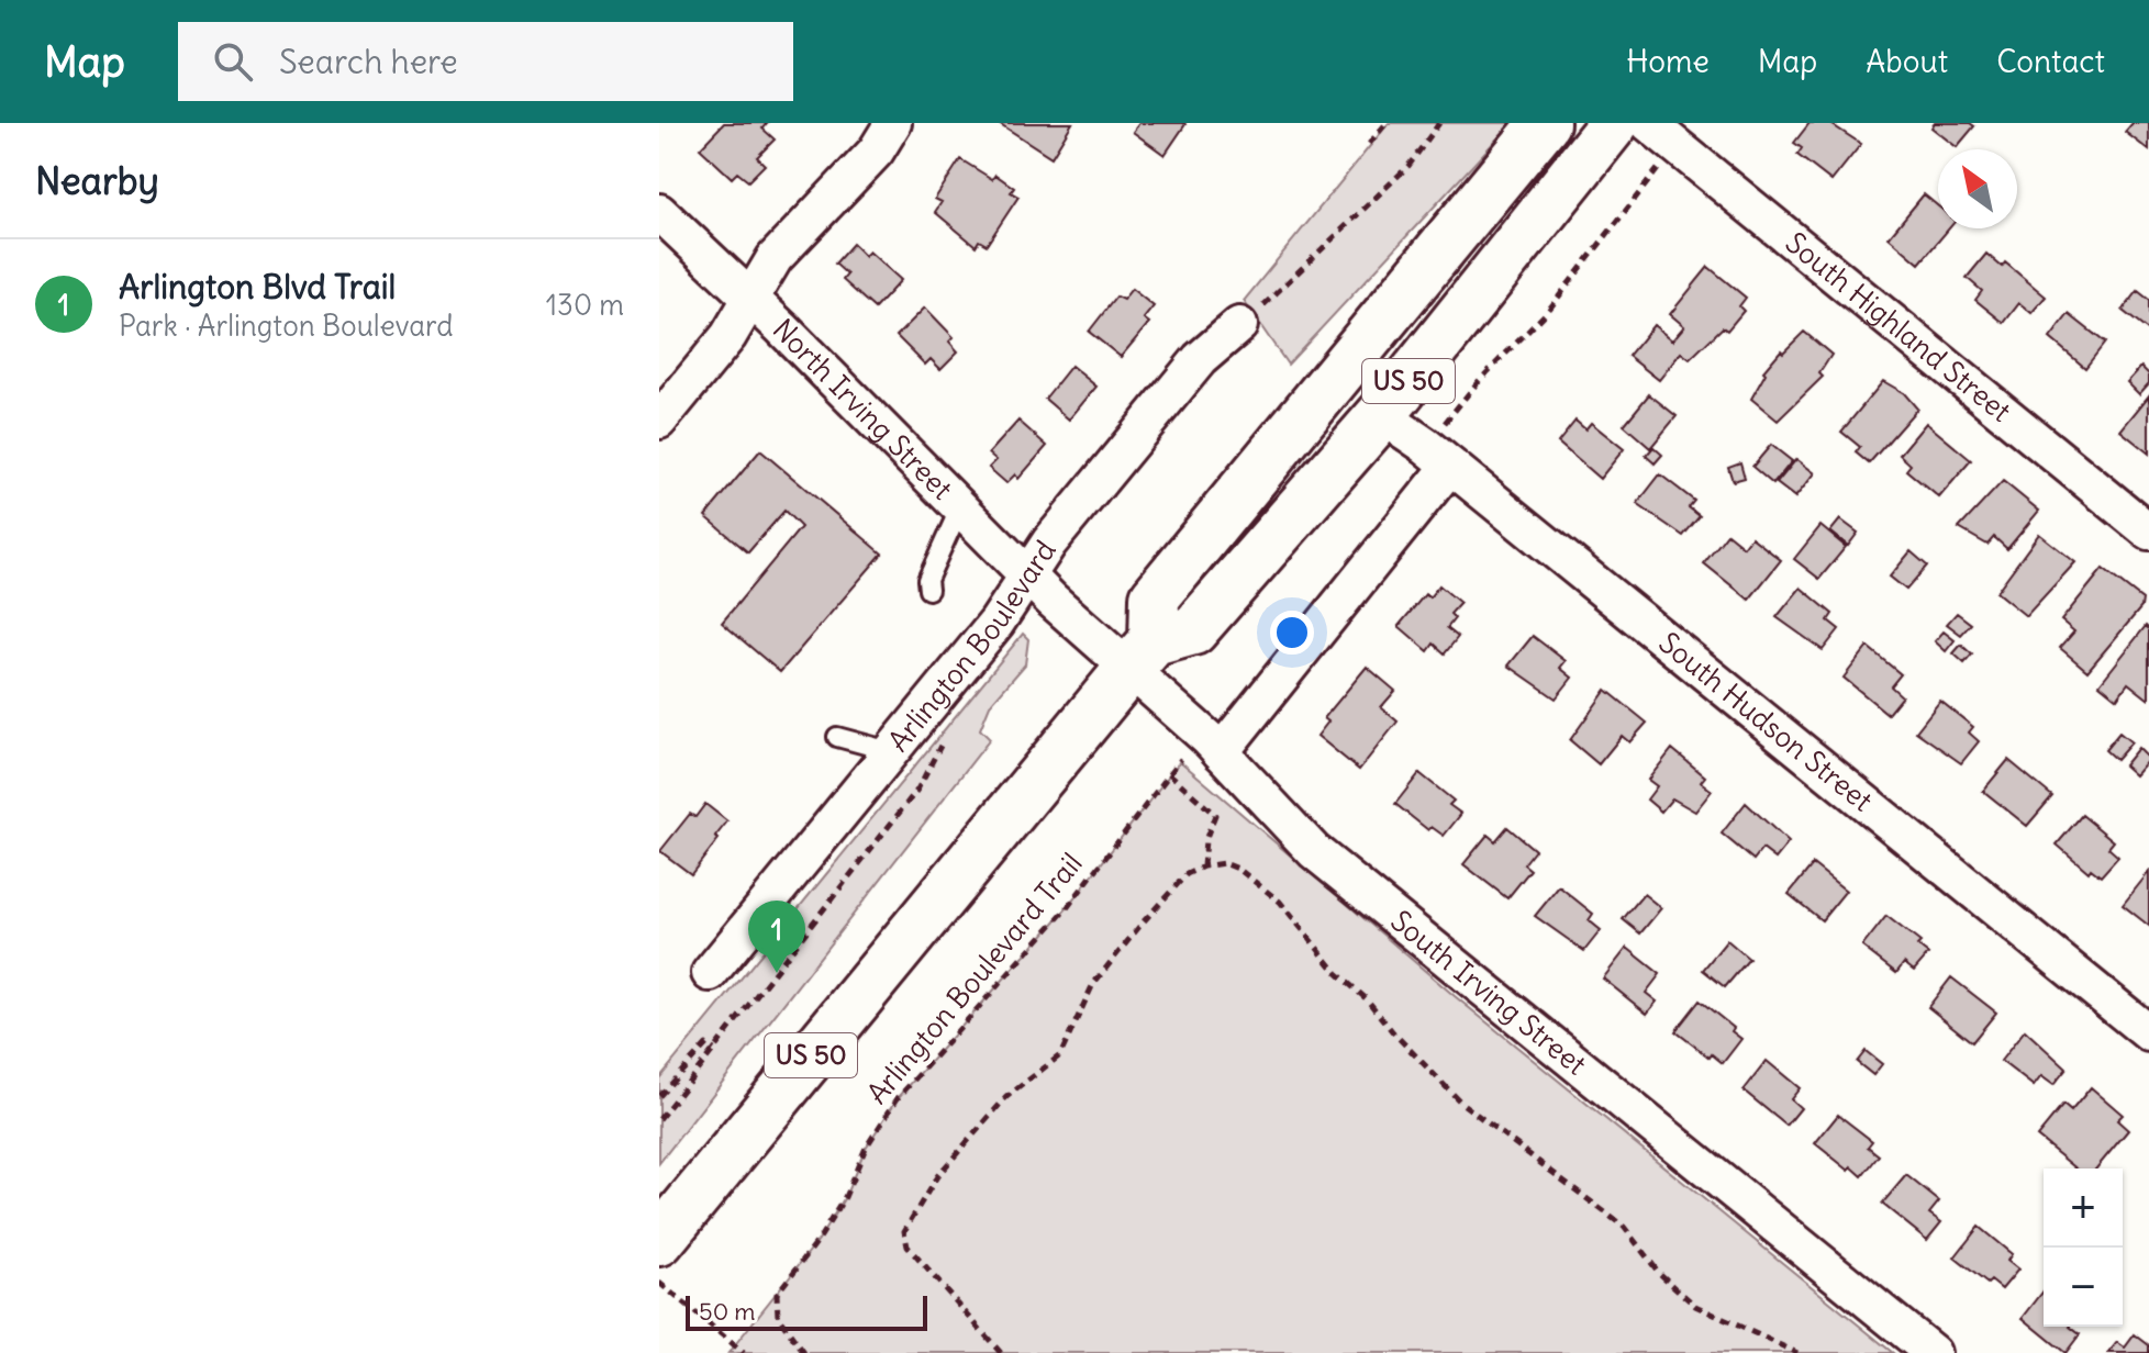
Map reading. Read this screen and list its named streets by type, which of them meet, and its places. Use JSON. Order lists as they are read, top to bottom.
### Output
{
  "streets": {
    "highway": ["US 50"],
    "street": [
      "South Highland Street",
      "North Irving Street",
      "Arlington Boulevard",
      "South Hudson Street",
      "South Irving Street"
    ],
    "path": ["Arlington Boulevard Trail"]
  },
  "crossings": [
    ["US 50", "South Hudson Street"],
    ["US 50", "South Irving Street"],
    ["North Irving Street", "Arlington Boulevard"],
    ["North Irving Street", "South Irving Street"]
  ],
  "scale_bar": "50 m",
  "north": "top left",
  "page": {
    "header": "Map",
    "search": "Search here",
    "nav": [
      "Home",
      "Map",
      "About",
      "Contact"
    ],
    "heading": "Nearby",
    "list": [
      {
        "mark": "1",
        "name": "Arlington Blvd Trail",
        "note": "Park · Arlington Boulevard",
        "value": "130 m"
      }
    ],
    "pins": "1",
    "map_buttons": ["+", "−"],
    "scale": "50 m"
  }
}
